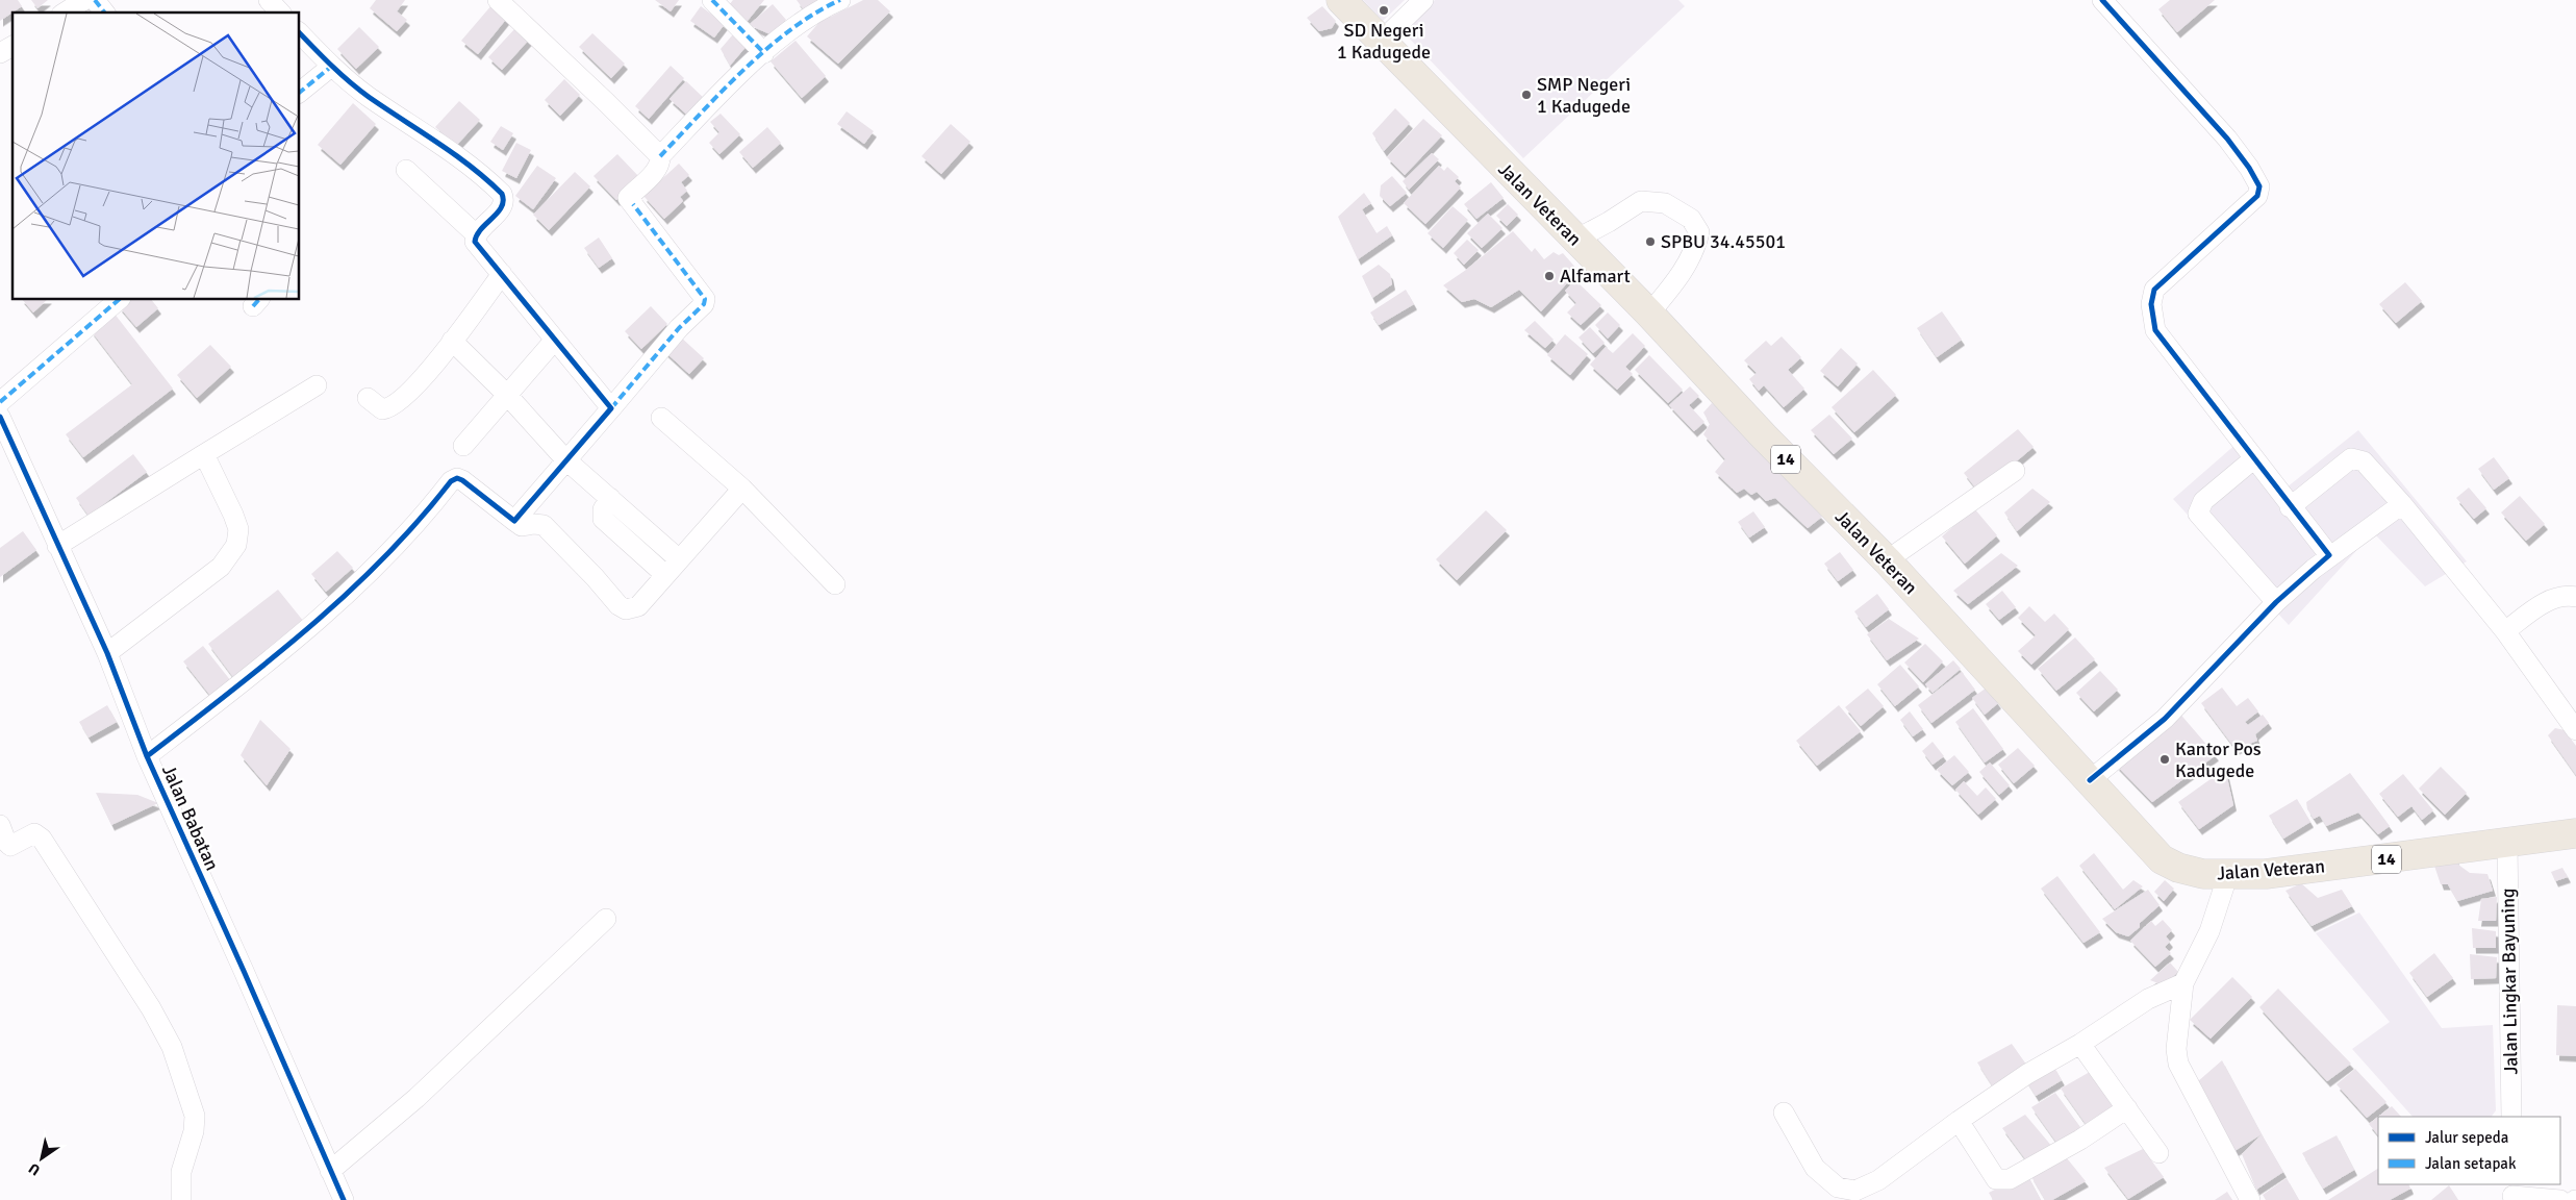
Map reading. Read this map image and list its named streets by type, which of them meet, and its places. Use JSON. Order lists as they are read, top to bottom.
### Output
{
  "streets": {
    "highway": ["Jalan Veteran", "14"],
    "street": ["Jalan Babatan", "Jalan Lingkar Bayuning"]
  },
  "crossings": [
    ["Jalan Veteran", "14"],
    ["Jalan Veteran", "Jalan Lingkar Bayuning"],
    ["14", "Jalan Lingkar Bayuning"]
  ],
  "places": [
    "SD Negeri 1 Kadugede",
    "SMP Negeri 1 Kadugede",
    "SPBU 34.45501",
    "Alfamart",
    "Kantor Pos Kadugede"
  ],
  "legend": ["Jalur sepeda", "Jalan setapak"],
  "north": "bottom left"
}
